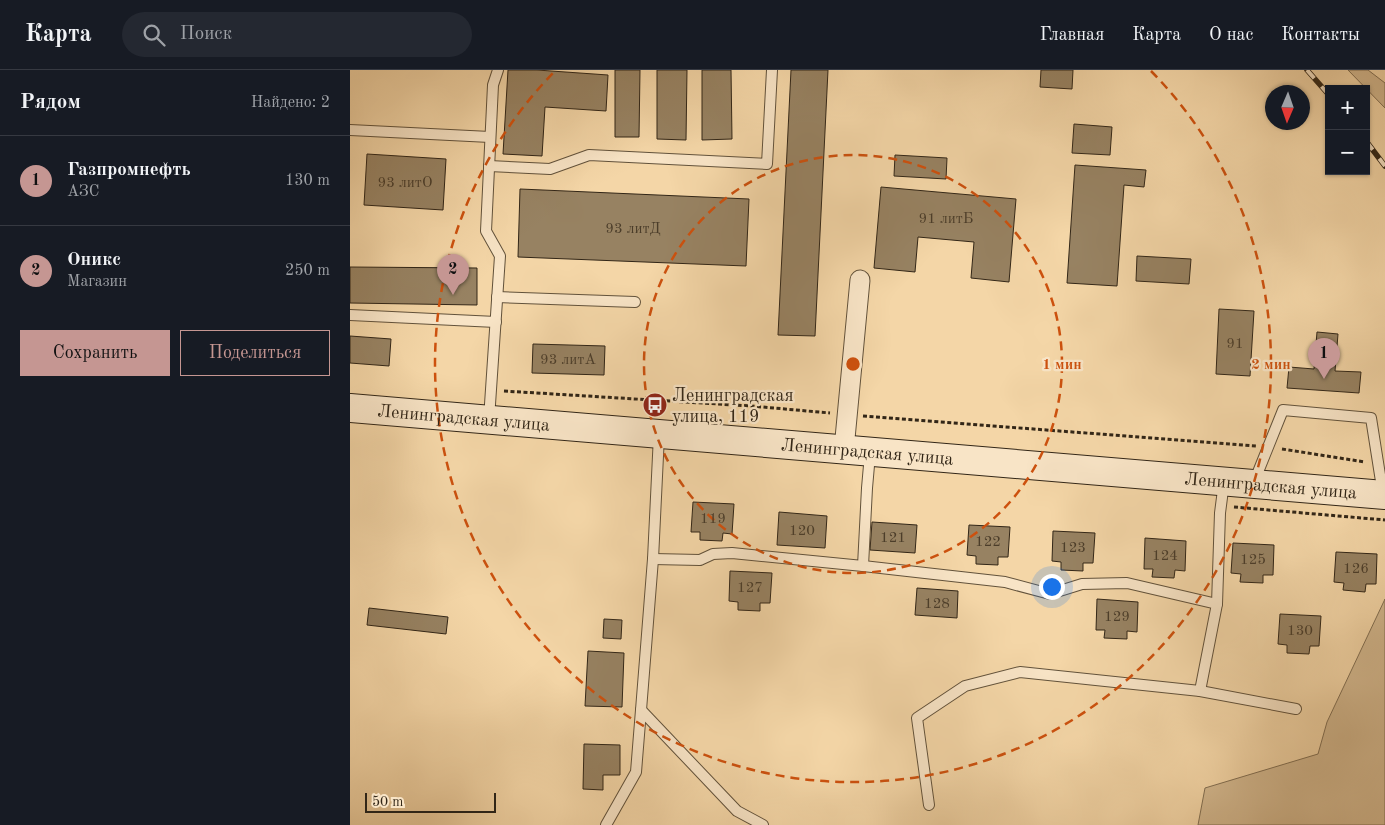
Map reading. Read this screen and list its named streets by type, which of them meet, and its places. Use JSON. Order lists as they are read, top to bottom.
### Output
{
  "streets": {
    "main road": ["Ленинградская улица"]
  },
  "places": {
    "bus stop": ["Ленинградская улица, 119"]
  },
  "house_numbers": [
    "93 литО",
    "91 литБ",
    "93 литД",
    "91",
    "93 литА",
    "119",
    "120",
    "121",
    "122",
    "123",
    "124",
    "125",
    "126",
    "127",
    "128",
    "129",
    "130"
  ],
  "scale_bar": "50 m",
  "north": "bottom",
  "page": {
    "header": "Карта",
    "search": "Поиск",
    "nav": [
      "Главная",
      "Карта",
      "О нас",
      "Контакты"
    ],
    "heading": ["Рядом", "Найдено: 2"],
    "map_buttons": ["+", "−"],
    "list": [
      {
        "mark": "1",
        "name": "Газпромнефть",
        "note": "АЗС",
        "value": "130 m"
      },
      {
        "mark": "2",
        "name": "Оникс",
        "note": "Магазин",
        "value": "250 m"
      }
    ],
    "pins": ["2", "1"],
    "buttons": ["Сохранить", "Поделиться"],
    "scale": "50 m"
  },
  "rings": ["1 мин", "2 мин"]
}
